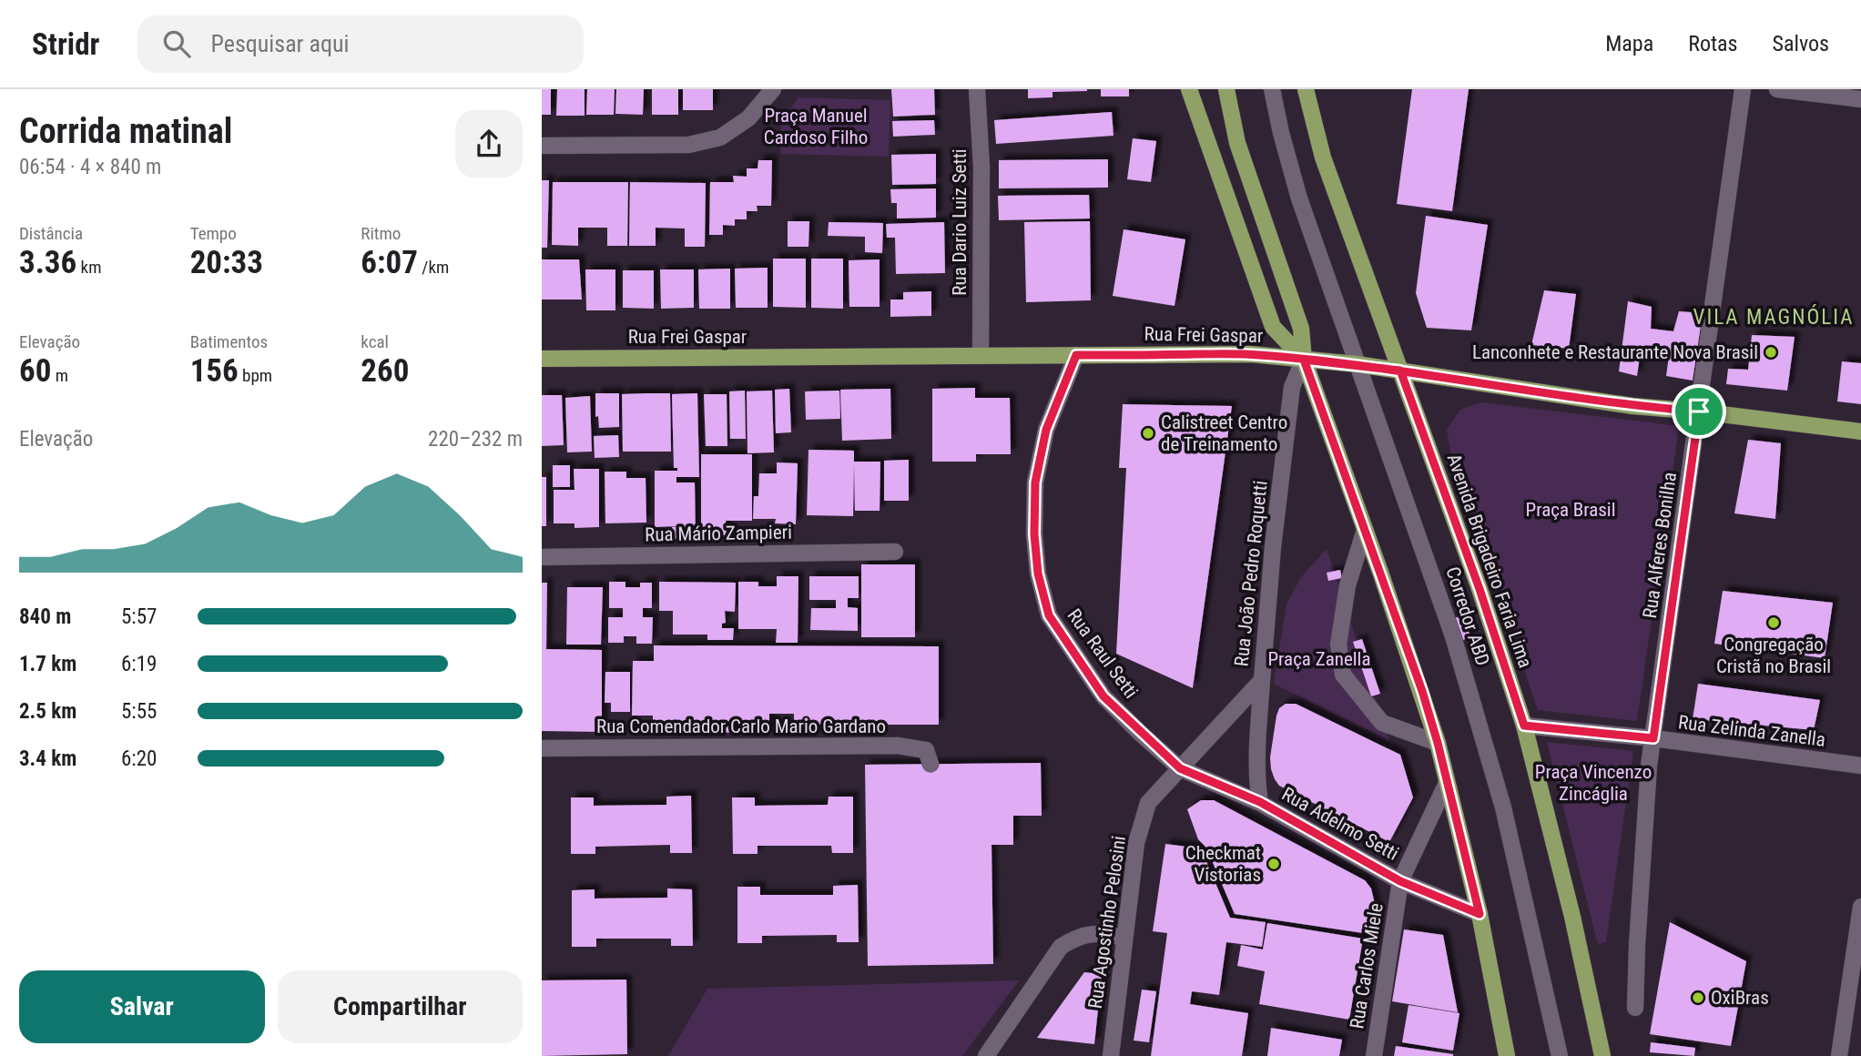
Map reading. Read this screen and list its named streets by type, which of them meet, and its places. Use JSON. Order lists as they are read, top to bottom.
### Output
{
  "streets": {
    "main road": ["Rua Frei Gaspar", "Avenida Brigadeiro Faria Lima"],
    "street": [
      "Rua Dario Luiz Setti",
      "Rua Mário Zampieri",
      "Rua Alferes Bonilha",
      "Rua João Pedro Roquetti",
      "Corredor ABD",
      "Rua Raul Setti",
      "Rua Comendador Carlo Mario Gardano",
      "Rua Zelinda Zanella",
      "Rua Adelmo Setti",
      "Rua Agostinho Pelosini",
      "Rua Carlos Miele"
    ]
  },
  "crossings": [
    ["Rua Dario Luiz Setti", "Rua Frei Gaspar"],
    ["Rua Frei Gaspar", "Rua Alferes Bonilha"],
    ["Rua Frei Gaspar", "Avenida Brigadeiro Faria Lima"],
    ["Rua Frei Gaspar", "Rua João Pedro Roquetti"],
    ["Rua Frei Gaspar", "Corredor ABD"],
    ["Rua Frei Gaspar", "Rua Raul Setti"],
    ["Rua Alferes Bonilha", "Rua Zelinda Zanella"],
    ["Avenida Brigadeiro Faria Lima", "Rua Zelinda Zanella"],
    ["Rua João Pedro Roquetti", "Rua Raul Setti"],
    ["Rua João Pedro Roquetti", "Rua Adelmo Setti"],
    ["Rua João Pedro Roquetti", "Rua Agostinho Pelosini"],
    ["Rua Raul Setti", "Rua Adelmo Setti"],
    ["Rua Raul Setti", "Rua Agostinho Pelosini"],
    ["Rua Adelmo Setti", "Rua Agostinho Pelosini"],
    ["Rua Adelmo Setti", "Rua Carlos Miele"]
  ],
  "districts": ["VILA MAGNÓLIA"],
  "parks": [
    "Praça Manuel Cardoso Filho",
    "Praça Brasil",
    "Praça Zanella",
    "Praça Vincenzo Zincáglia"
  ],
  "places": [
    "Lanconhete e Restaurante Nova Brasil",
    "Calistreet Centro de Treinamento",
    "Congregação Cristã no Brasil",
    "Checkmat Vistorias",
    "OxiBras"
  ],
  "page": {
    "header": "Stridr",
    "search": "Pesquisar aqui",
    "nav": ["Mapa", "Rotas", "Salvos"],
    "heading": ["Corrida matinal", "06:54 · 4 × 840 m"],
    "stats": [
      ["Distância", "3.36 km"],
      ["Tempo", "20:33"],
      ["Ritmo", "6:07 /km"],
      ["Elevação", "60 m"],
      ["Batimentos", "156 bpm"],
      ["kcal", "260"]
    ],
    "chart": ["Elevação", "220–232 m"],
    "list": [
      {
        "name": "840 m",
        "note": "5:57"
      },
      {
        "name": "1.7 km",
        "note": "6:19"
      },
      {
        "name": "2.5 km",
        "note": "5:55"
      },
      {
        "name": "3.4 km",
        "note": "6:20"
      }
    ],
    "buttons": ["Salvar", "Compartilhar"]
  }
}
